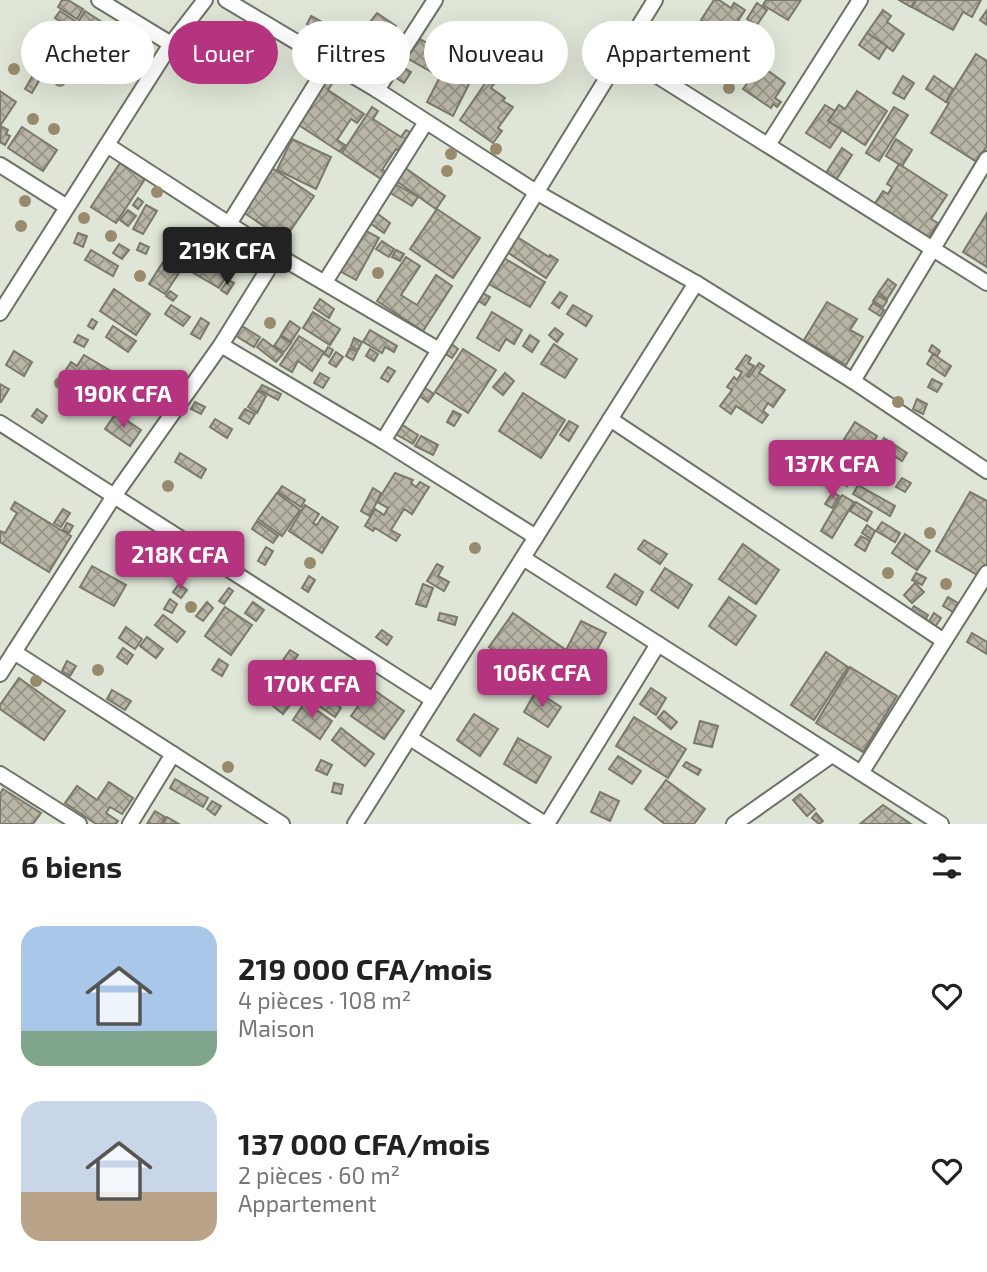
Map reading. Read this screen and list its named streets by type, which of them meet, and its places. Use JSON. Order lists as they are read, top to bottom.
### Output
{
  "page": {
    "chip": [
      "Acheter",
      "Louer",
      "Filtres",
      "Nouveau",
      "Appartement"
    ],
    "price": [
      "219K CFA",
      "190K CFA",
      "137K CFA",
      "218K CFA",
      "106K CFA",
      "170K CFA"
    ],
    "heading": "6 biens",
    "list": [
      {
        "name": "219 000 CFA/mois",
        "note": "4 pièces · 108 m² · Maison"
      },
      {
        "name": "137 000 CFA/mois",
        "note": "2 pièces · 60 m² · Appartement"
      }
    ]
  }
}
